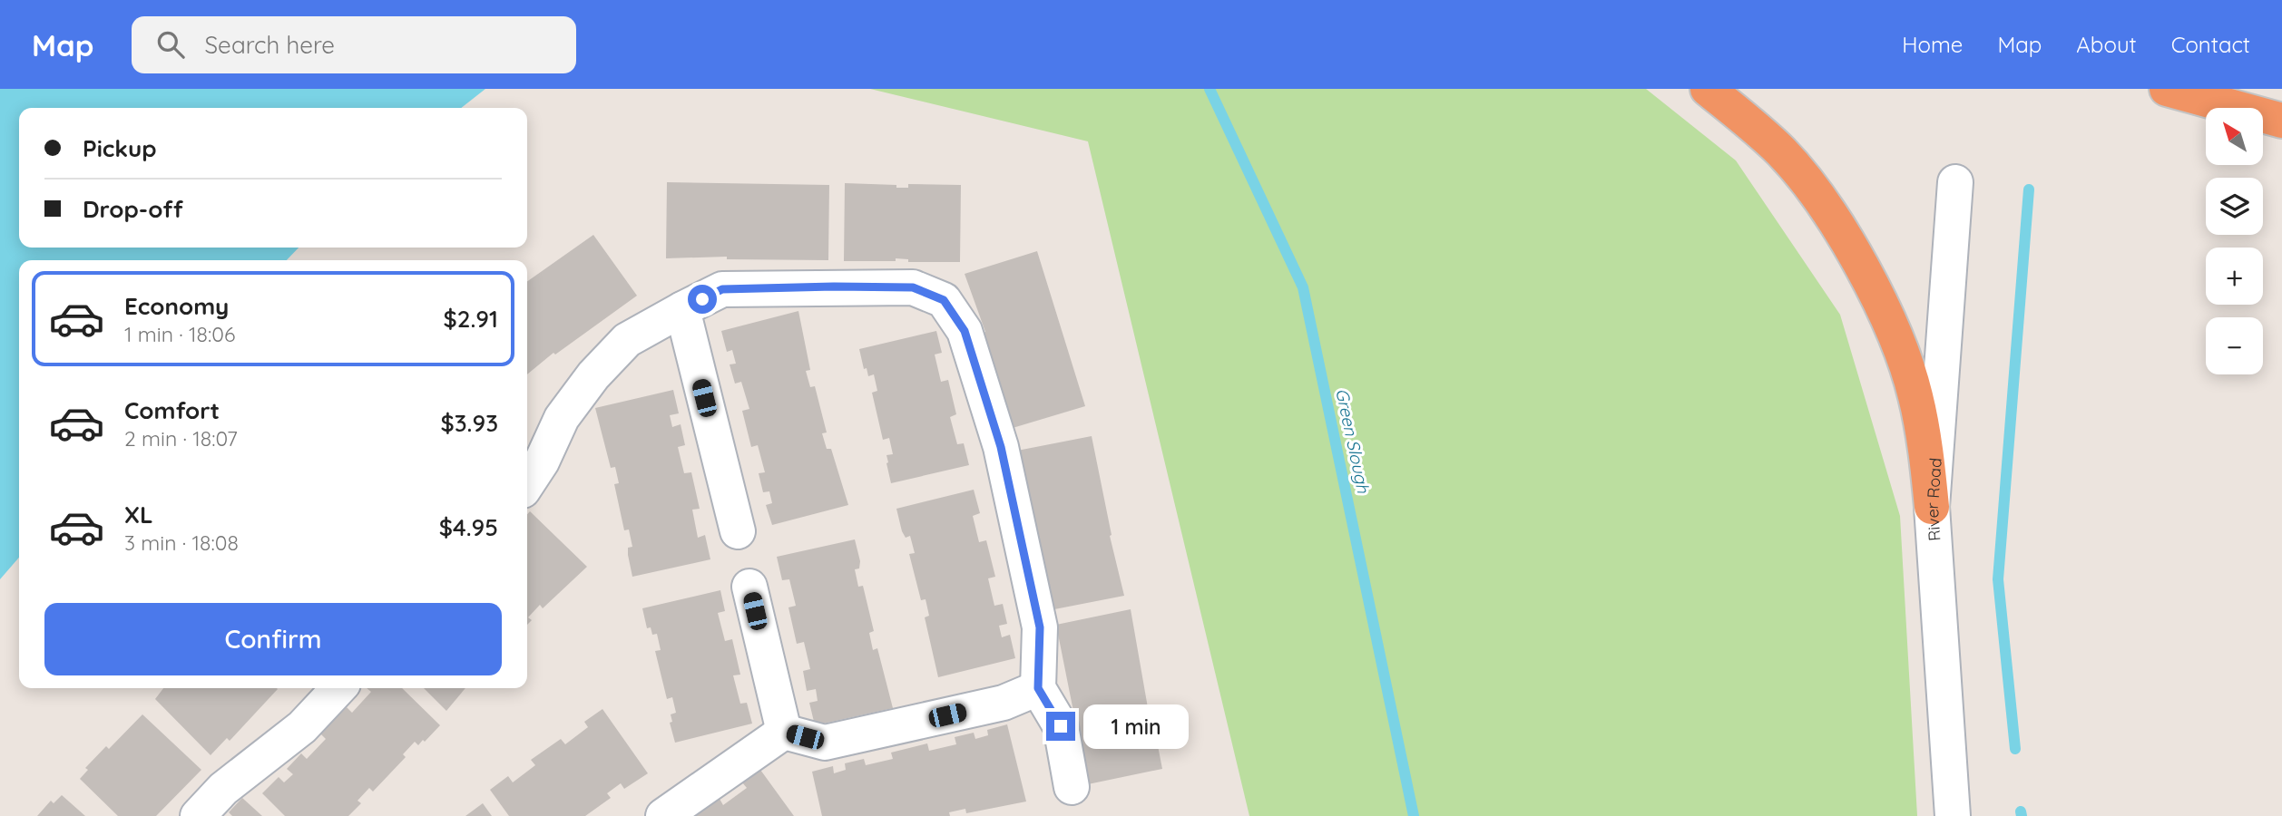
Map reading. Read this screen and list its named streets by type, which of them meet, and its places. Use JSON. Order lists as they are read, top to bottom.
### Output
{
  "streets": {
    "street": ["River Road"]
  },
  "water": ["Green Slough"],
  "north": "top left",
  "page": {
    "header": "Map",
    "search": "Search here",
    "nav": [
      "Home",
      "Map",
      "About",
      "Contact"
    ],
    "map_buttons": ["+", "−"],
    "banner": ["Pickup", "Drop-off"],
    "list": [
      {
        "name": "Economy",
        "note": "1 min · 18:06",
        "value": "$2.91"
      },
      {
        "name": "Comfort",
        "note": "2 min · 18:07",
        "value": "$3.93"
      },
      {
        "name": "XL",
        "note": "3 min · 18:08",
        "value": "$4.95"
      }
    ],
    "buttons": "Confirm",
    "bubble": "1 min"
  }
}
